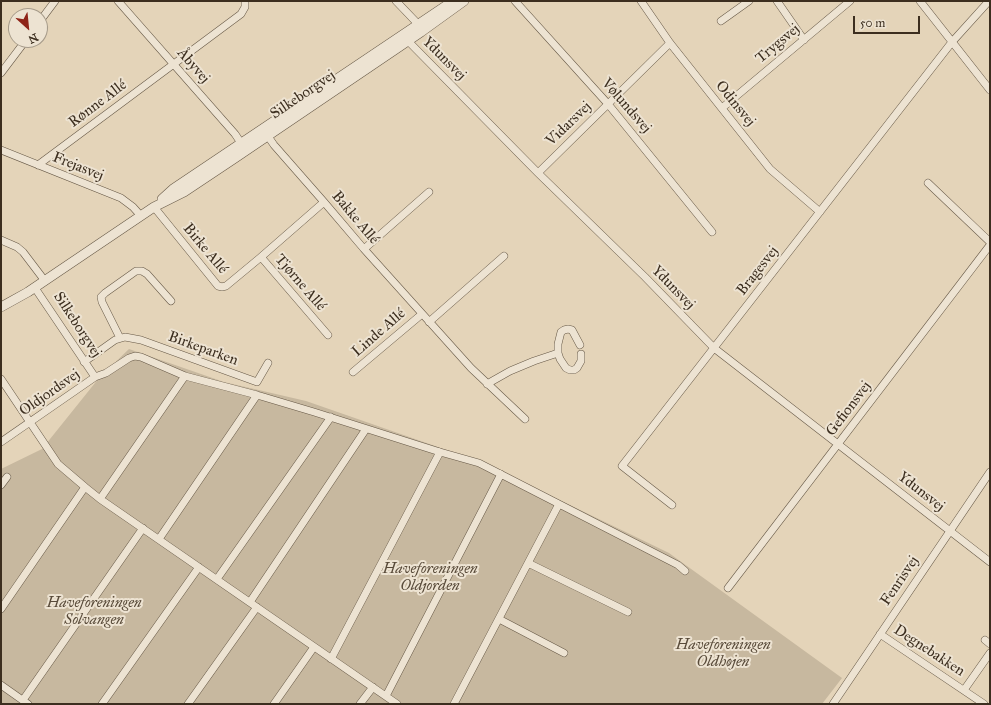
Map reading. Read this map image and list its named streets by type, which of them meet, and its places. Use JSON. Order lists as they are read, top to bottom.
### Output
{
  "streets": {
    "street": [
      "Trygsvej",
      "Ydunsvej",
      "Åbyvej",
      "Silkeborgvej",
      "Rønne Allé",
      "Odinsvej",
      "Vølundsvej",
      "Vidarsvej",
      "Frejasvej",
      "Bakke Allé",
      "Birke Allé",
      "Bragesvej",
      "Tjørne Allé",
      "Linde Allé",
      "Birkeparken",
      "Oldjordsvej",
      "Gefionsvej",
      "Fenrisvej",
      "Degnebakken"
    ]
  },
  "crossings": [
    ["Trygsvej", "Odinsvej"],
    ["Ydunsvej", "Silkeborgvej"],
    ["Ydunsvej", "Vidarsvej"],
    ["Ydunsvej", "Bragesvej"],
    ["Ydunsvej", "Gefionsvej"],
    ["Ydunsvej", "Fenrisvej"],
    ["Åbyvej", "Silkeborgvej"],
    ["Åbyvej", "Rønne Allé"],
    ["Silkeborgvej", "Frejasvej"],
    ["Silkeborgvej", "Bakke Allé"],
    ["Silkeborgvej", "Birke Allé"],
    ["Silkeborgvej", "Oldjordsvej"],
    ["Rønne Allé", "Frejasvej"],
    ["Odinsvej", "Vidarsvej"],
    ["Odinsvej", "Bragesvej"],
    ["Vølundsvej", "Vidarsvej"],
    ["Bakke Allé", "Tjørne Allé"],
    ["Bakke Allé", "Linde Allé"],
    ["Birke Allé", "Tjørne Allé"],
    ["Fenrisvej", "Degnebakken"]
  ],
  "parks": ["Haveforeningen Oldjorden", "Haveforeningen Solvangen", "Haveforeningen Oldhøjen"],
  "scale_bar": "50 m",
  "north": "bottom right"
}
